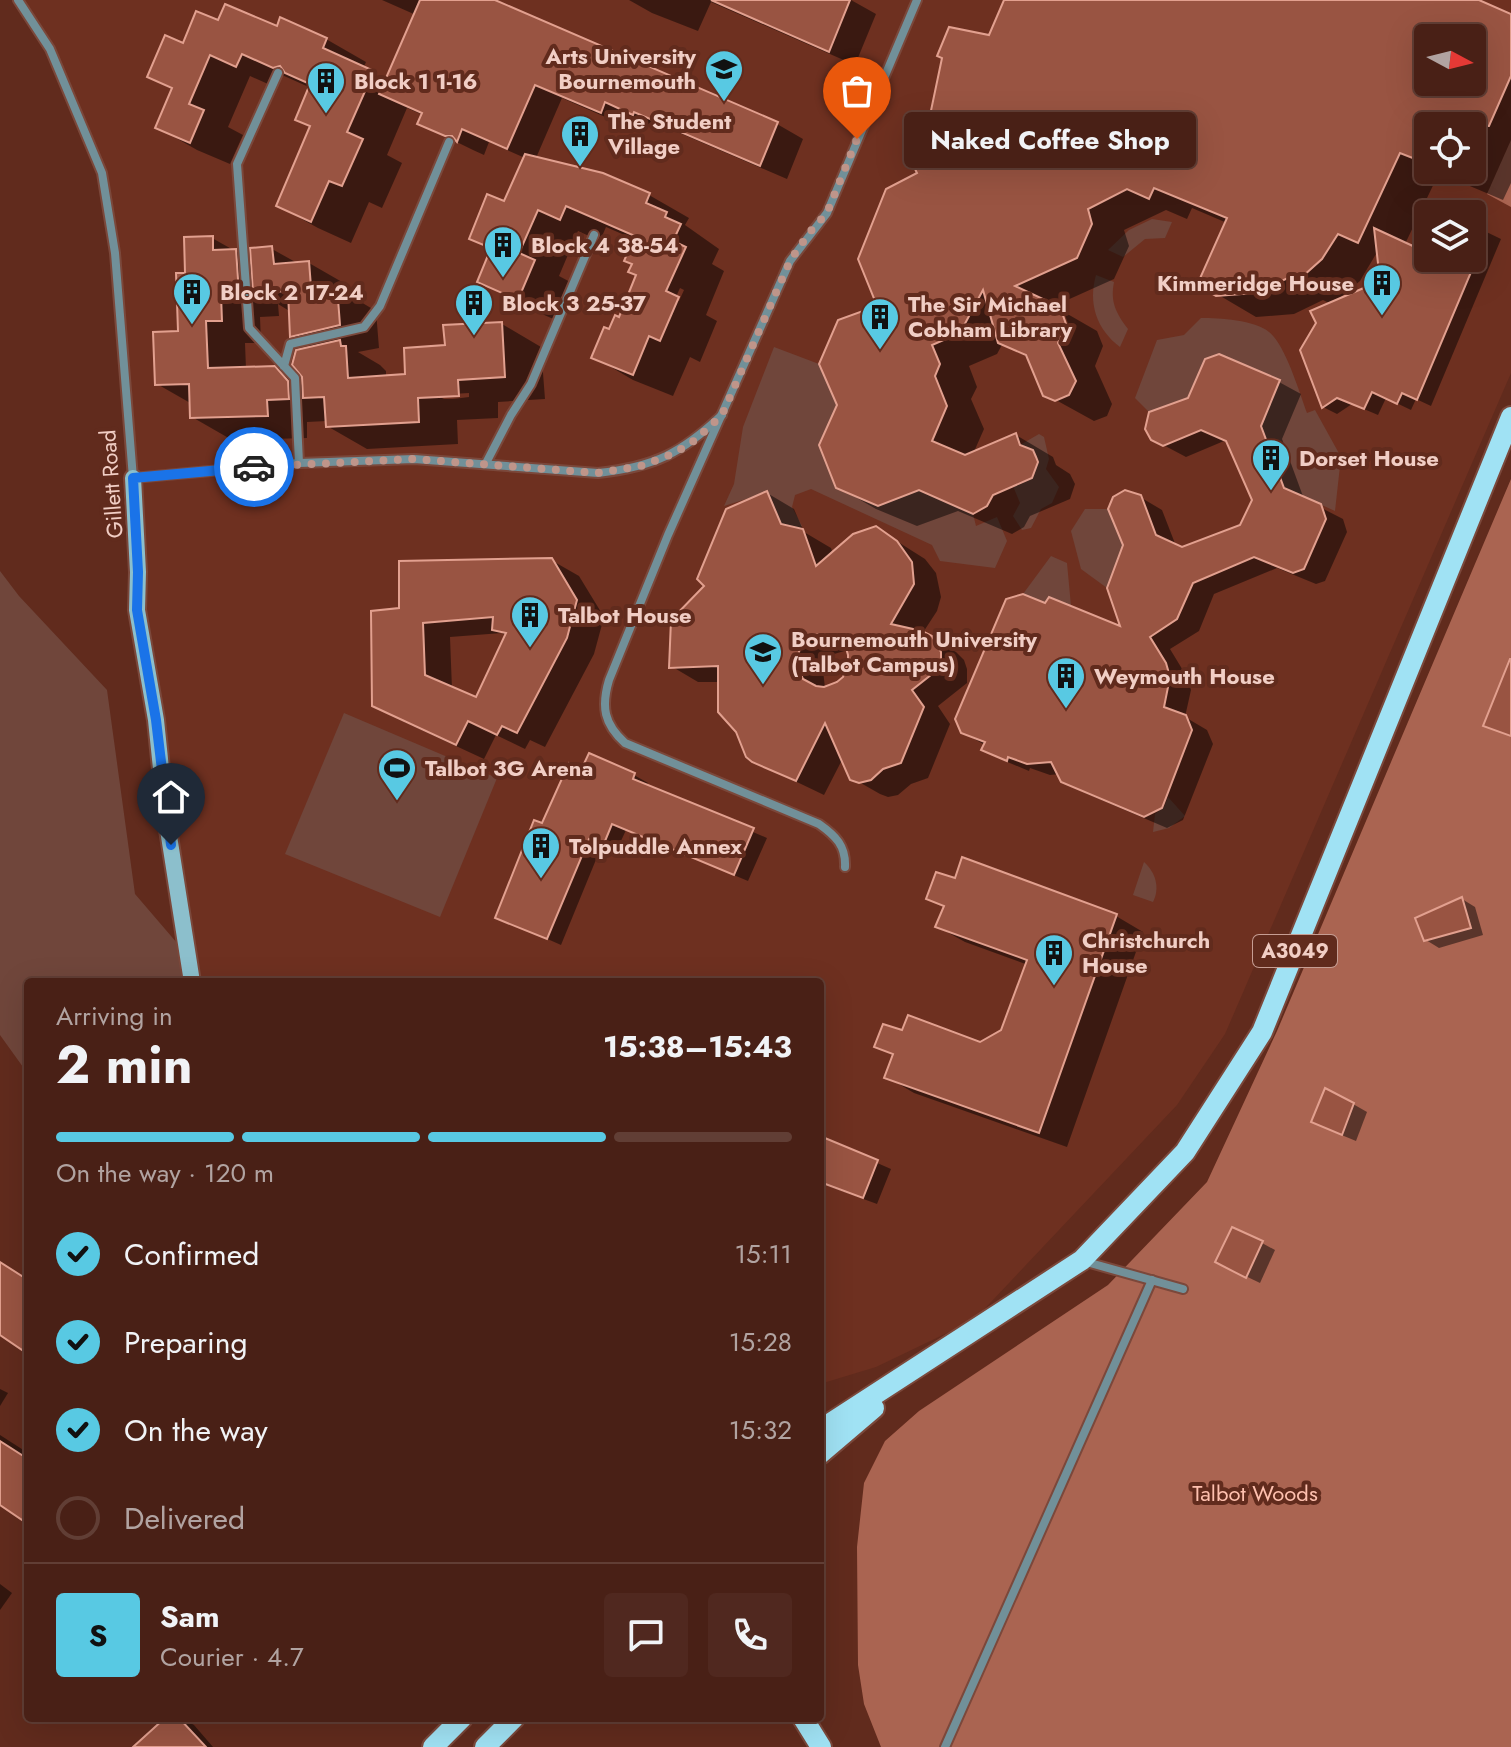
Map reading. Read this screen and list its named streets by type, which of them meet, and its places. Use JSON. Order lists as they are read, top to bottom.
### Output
{
  "streets": {
    "main road": ["A3049"],
    "street": ["Gillett Road"]
  },
  "parks": ["Talbot Woods"],
  "places": {
    "school or university": ["Arts University Bournemouth", "Bournemouth University (Talbot Campus)"],
    "building": [
      "Block 1 1-16",
      "The Student Village",
      "Block 4 38-54",
      "Kimmeridge House",
      "Block 2 17-24",
      "Block 3 25-37",
      "The Sir Michael Cobham Library",
      "Dorset House",
      "Talbot House",
      "Weymouth House",
      "Tolpuddle Annex",
      "Christchurch House"
    ],
    "other": ["Naked Coffee Shop"],
    "sports": ["Talbot 3G Arena"]
  },
  "north": "right",
  "page": {
    "bubble": "Naked Coffee Shop",
    "heading": ["2 min", "Arriving in", "15:38–15:43"],
    "panel": ["Sam", "Courier · 4.7"],
    "bar": "On the way · 120 m",
    "list": [
      ["Confirmed", "15:11"],
      ["Preparing", "15:28"],
      ["On the way", "15:32"],
      "Delivered"
    ],
    "round": "S"
  }
}
